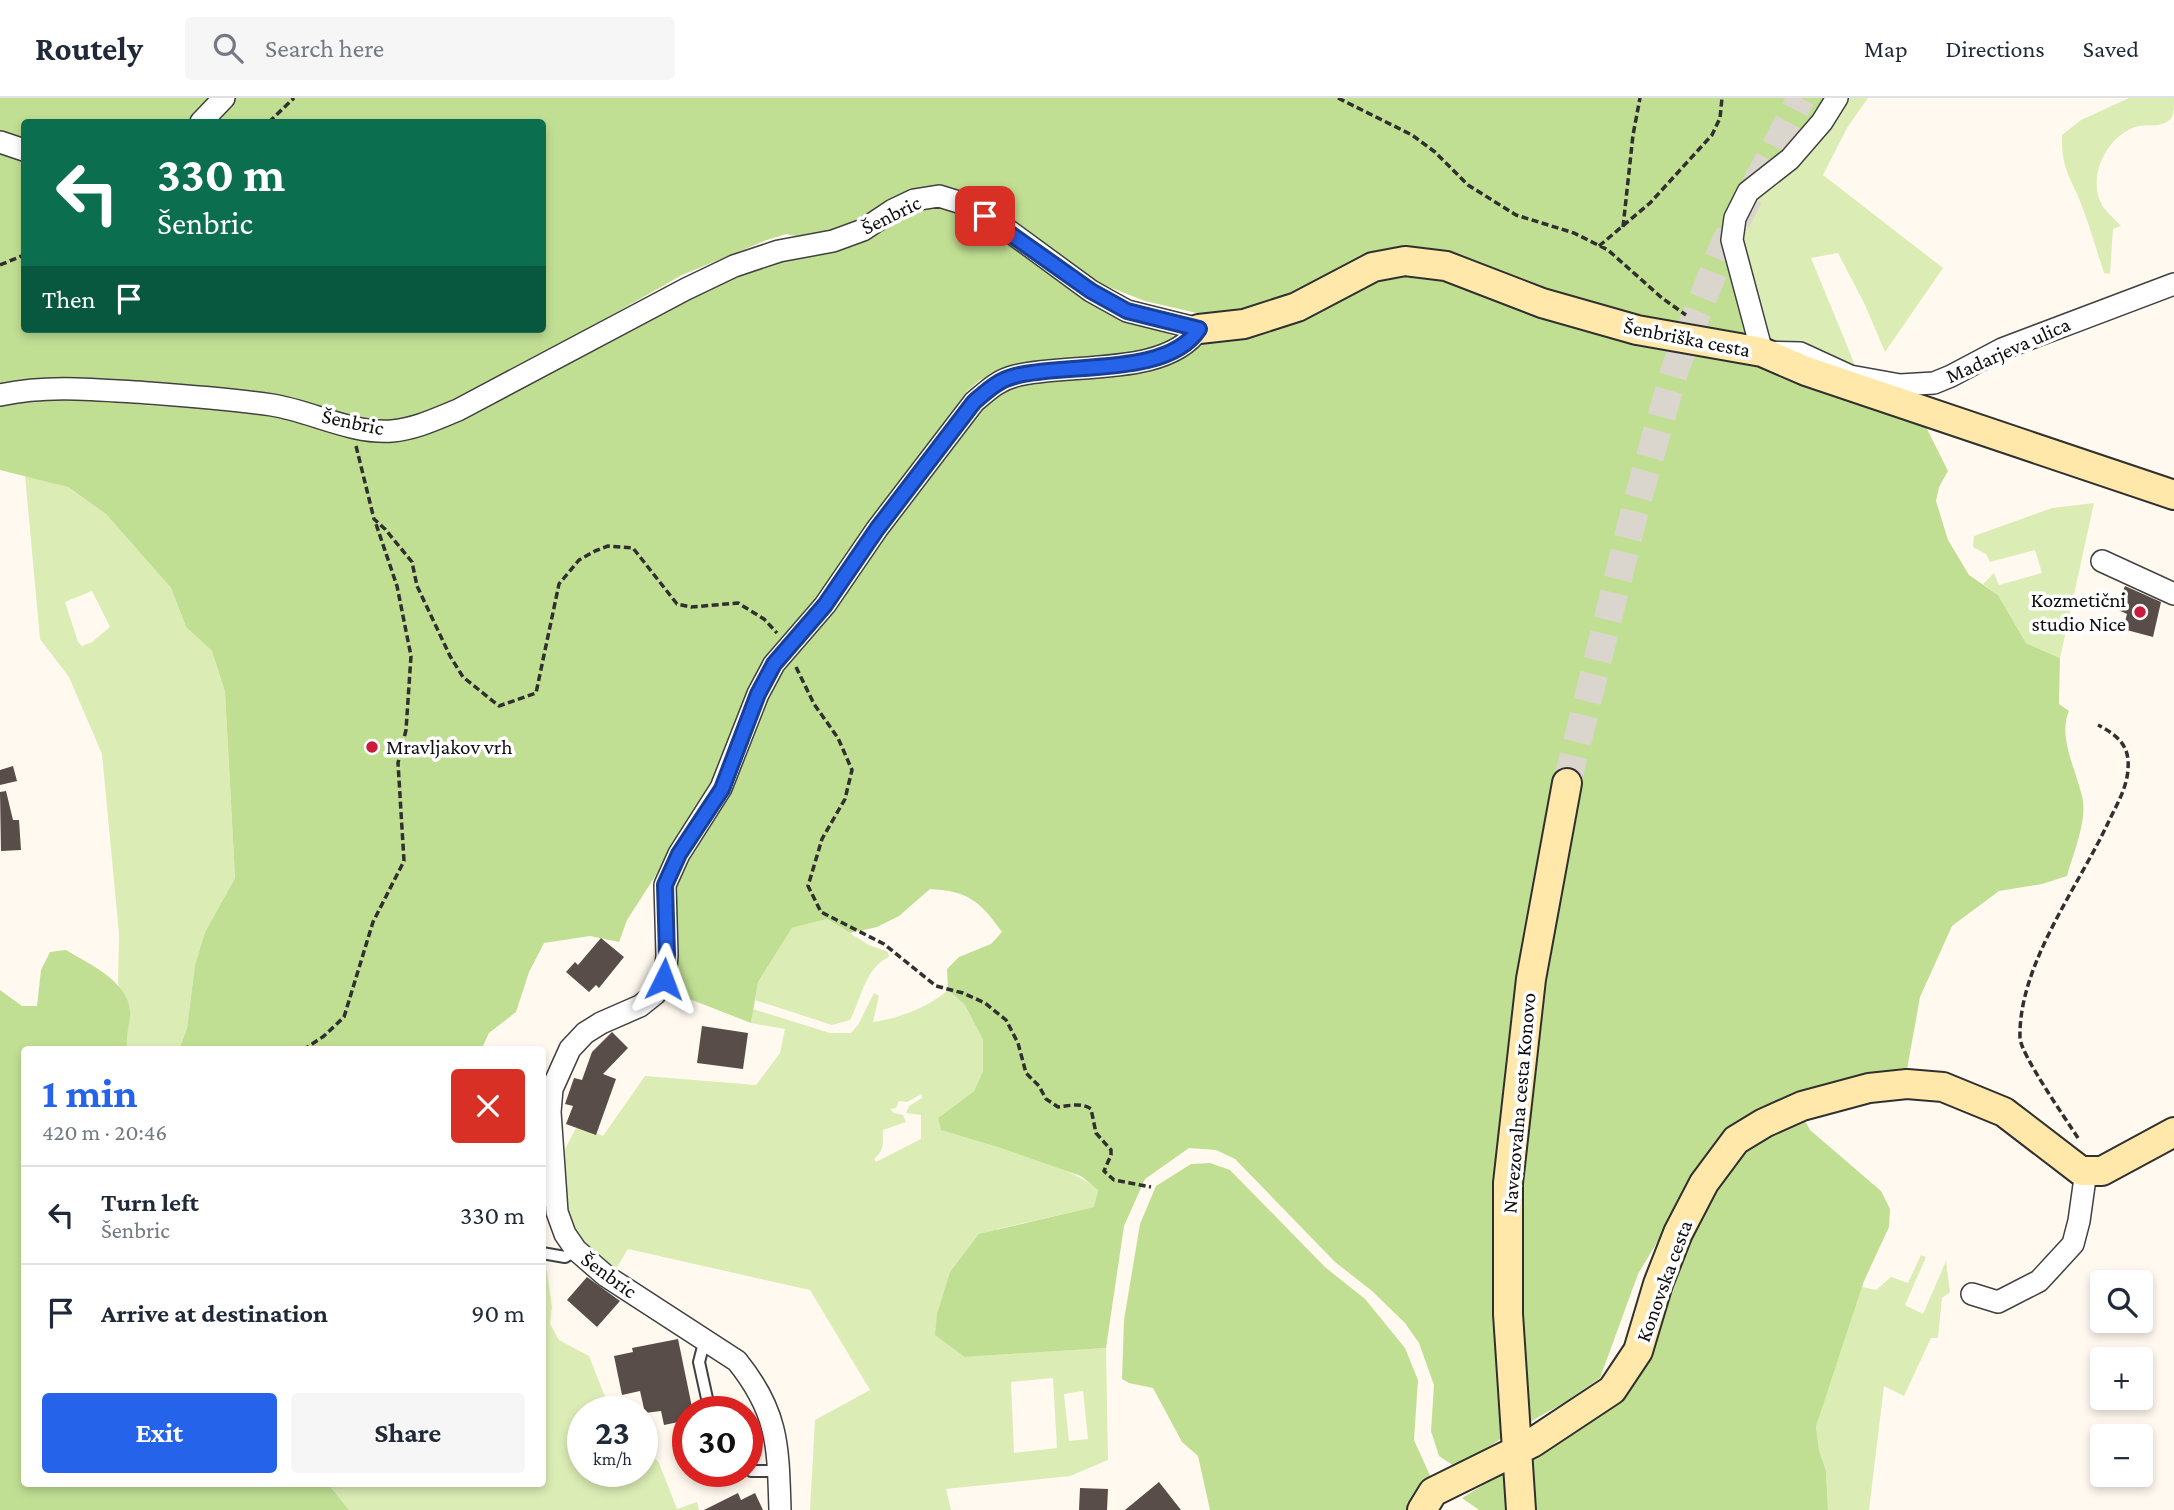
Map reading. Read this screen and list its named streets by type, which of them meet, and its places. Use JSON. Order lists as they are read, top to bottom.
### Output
{
  "streets": {
    "street": [
      "Šenbric",
      "Šenbriška cesta",
      "Madarjeva ulica",
      "Navezovalna cesta Konovo",
      "Konovska cesta"
    ]
  },
  "crossings": [
    ["Šenbric", "Šenbriška cesta"],
    ["Šenbriška cesta", "Madarjeva ulica"],
    ["Navezovalna cesta Konovo", "Konovska cesta"]
  ],
  "places": ["Kozmetični studio Nice", "Mravljakov vrh"],
  "page": {
    "header": "Routely",
    "search": "Search here",
    "nav": ["Map", "Directions", "Saved"],
    "turn": ["330 m", "Šenbric"],
    "then": "Then",
    "heading": ["1 min", "420 m · 20:46"],
    "list": [
      {
        "name": "Turn left",
        "note": "Šenbric",
        "value": "330 m"
      },
      {
        "name": "Arrive at destination",
        "value": "90 m"
      }
    ],
    "map_buttons": ["+", "−"],
    "buttons": ["Exit", "Share"],
    "speed": "23 km/h",
    "limit": "30"
  }
}
